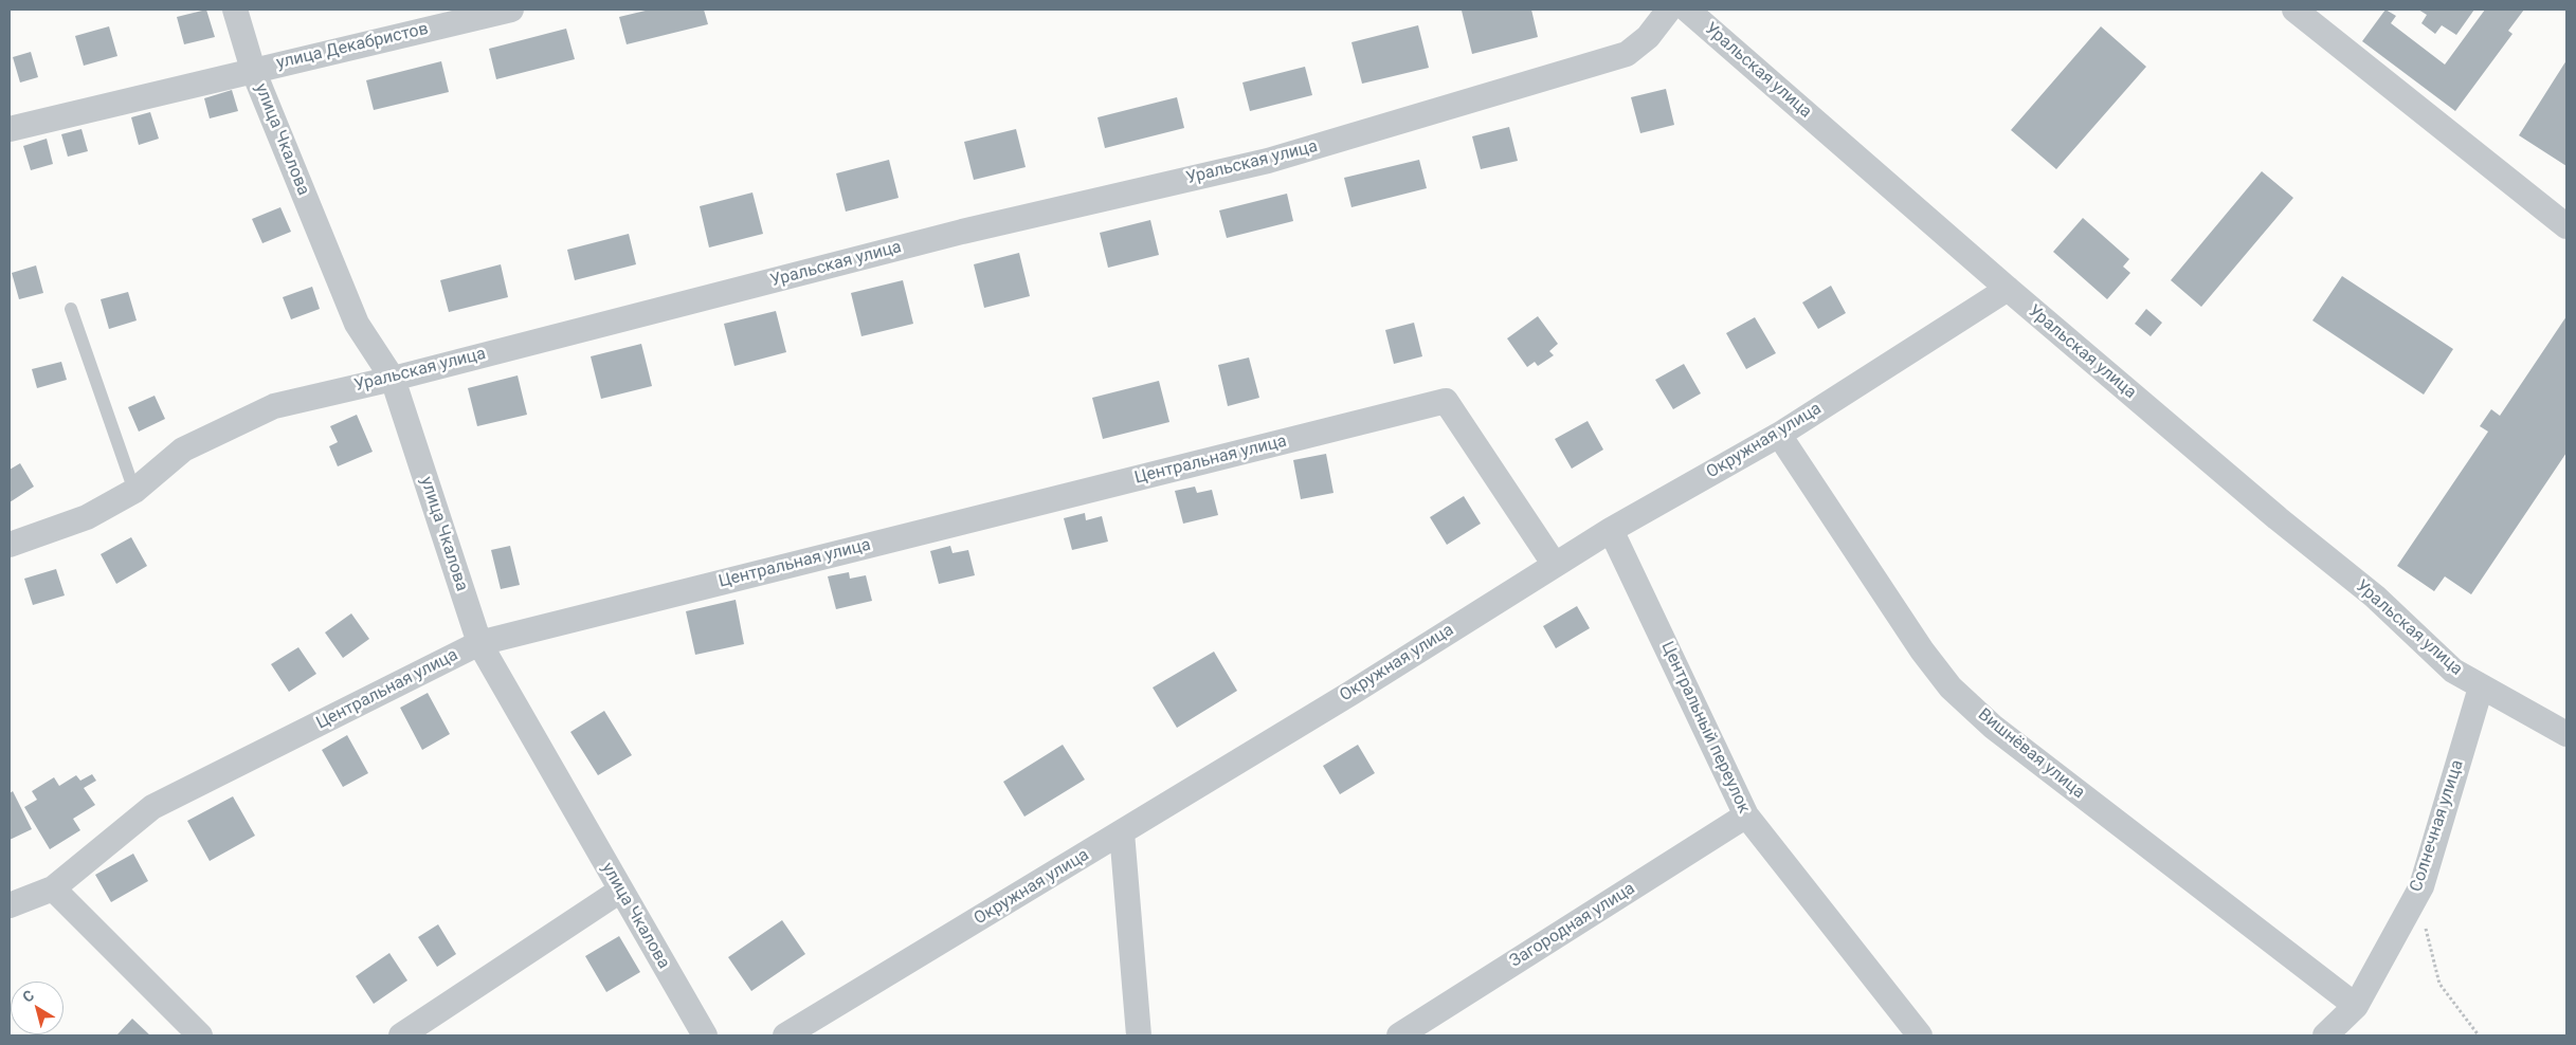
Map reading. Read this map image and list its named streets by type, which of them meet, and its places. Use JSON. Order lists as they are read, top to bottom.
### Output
{
  "streets": {
    "street": [
      "улица Декабристов",
      "Уральская улица",
      "улица Чкалова",
      "Окружная улица",
      "Центральная улица",
      "Центральный переулок",
      "Вишнёвая улица",
      "Солнечная улица",
      "Загородная улица"
    ]
  },
  "crossings": [
    ["улица Декабристов", "улица Чкалова"],
    ["Уральская улица", "улица Чкалова"],
    ["Уральская улица", "Окружная улица"],
    ["Уральская улица", "Солнечная улица"],
    ["улица Чкалова", "Центральная улица"],
    ["Окружная улица", "Центральная улица"],
    ["Окружная улица", "Центральный переулок"],
    ["Окружная улица", "Вишнёвая улица"],
    ["Центральный переулок", "Загородная улица"],
    ["Вишнёвая улица", "Солнечная улица"]
  ],
  "north": "top left"
}
